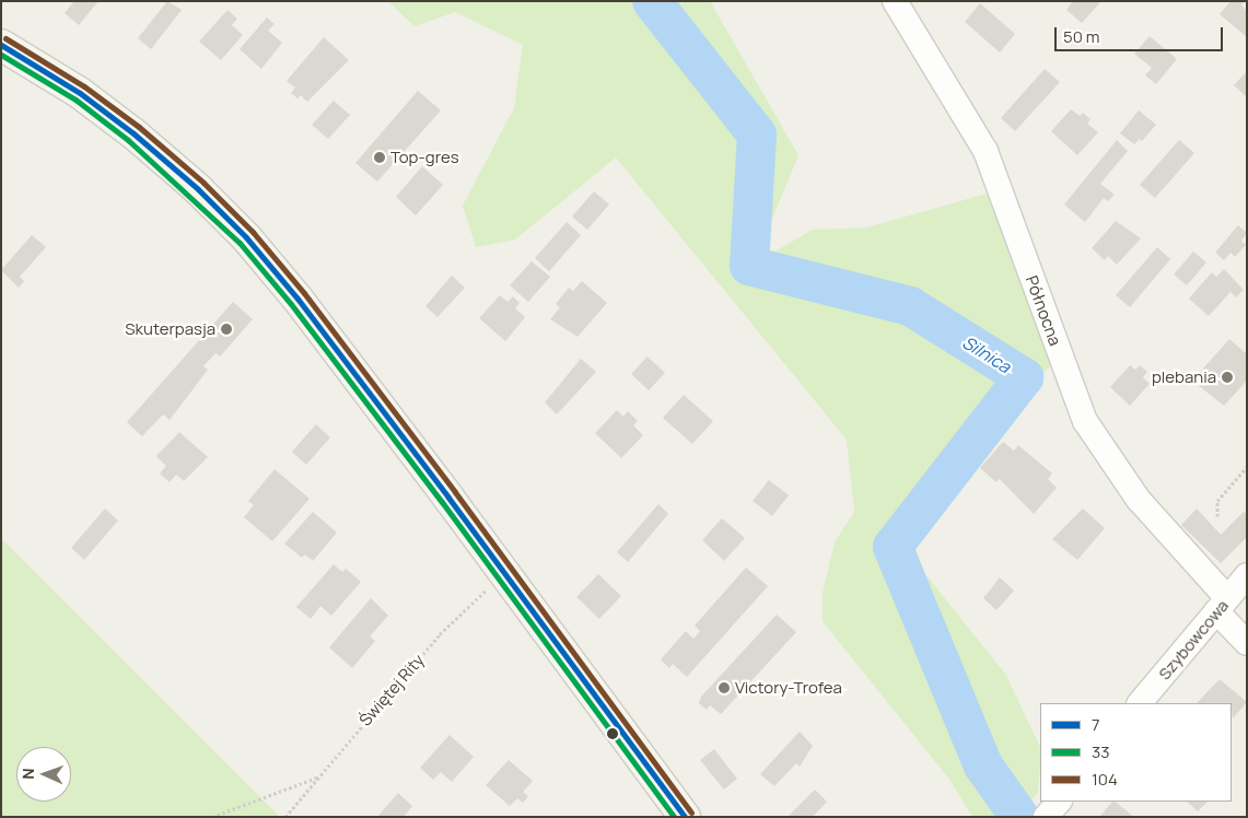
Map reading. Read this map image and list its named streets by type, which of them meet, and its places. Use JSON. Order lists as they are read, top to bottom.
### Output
{
  "streets": {
    "street": ["Północna", "Szybowcowa"],
    "path": ["Świętej Rity"]
  },
  "crossings": [
    ["Północna", "Szybowcowa"]
  ],
  "water": ["Silnica"],
  "places": [
    "Top-gres",
    "Skuterpasja",
    "plebania",
    "Victory-Trofea"
  ],
  "lines": ["transit line 104", "transit line 7", "transit line 33"],
  "legend": ["7", "33", "104"],
  "scale_bar": "50 m",
  "north": "left"
}
